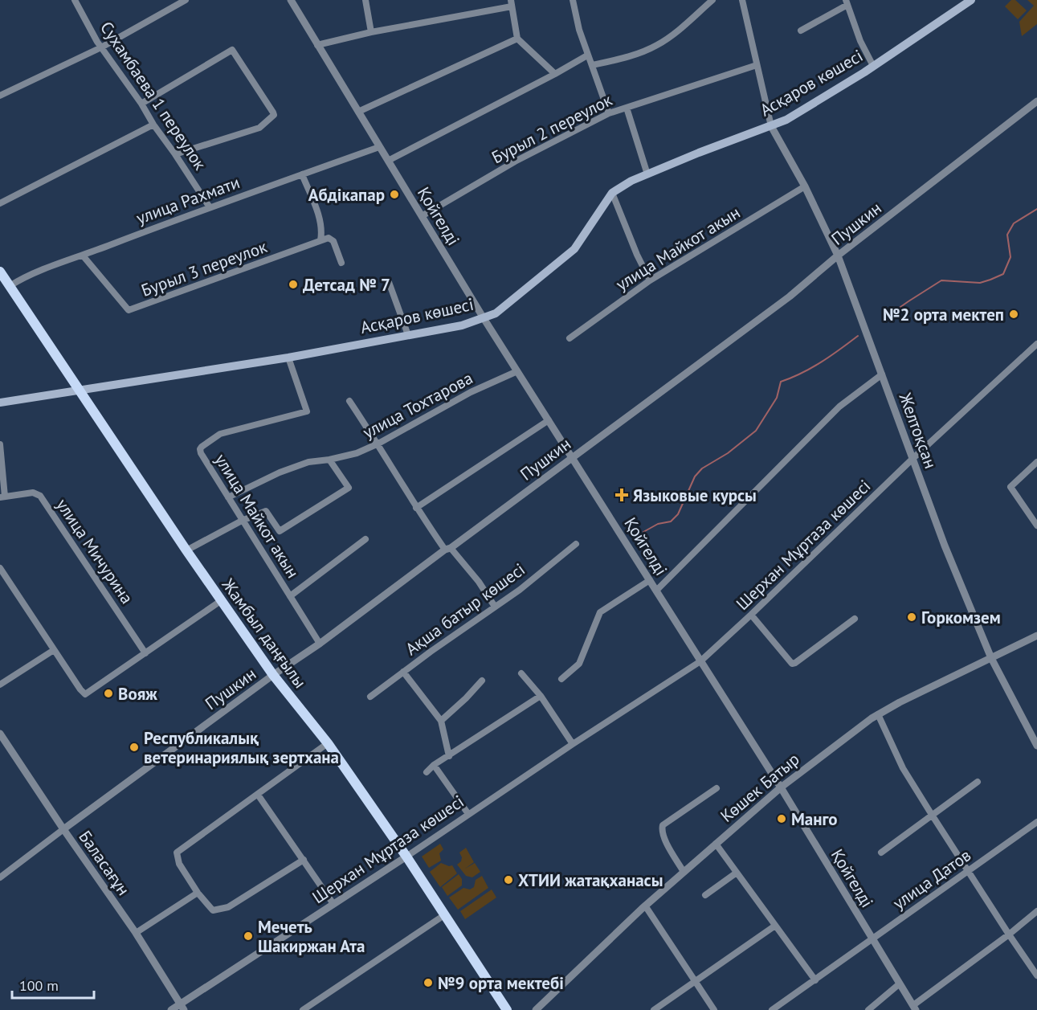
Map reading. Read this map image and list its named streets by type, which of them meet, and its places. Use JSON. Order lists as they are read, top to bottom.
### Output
{
  "streets": {
    "main road": ["Асқаров көшесі", "Жамбыл даңғылы"],
    "street": [
      "Сухамбаева 1 переулок",
      "Бурыл 2 переулок",
      "улица Рахмати",
      "Қойгелді",
      "Пушкин",
      "улица Майкот акын",
      "Бурыл 3 переулок",
      "улица Тохтарова",
      "Желтоқсан",
      "Шерхан Мұртаза көшесі",
      "улица Мичурина",
      "Ақша батыр көшесі",
      "Көшек Батыр",
      "Баласағұн",
      "улица Датов"
    ]
  },
  "crossings": [
    ["Асқаров көшесі", "Қойгелді"],
    ["Асқаров көшесі", "улица Майкот акын"],
    ["Асқаров көшесі", "Желтоқсан"],
    ["Асқаров көшесі", "Жамбыл даңғылы"],
    ["Сухамбаева 1 переулок", "улица Рахмати"],
    ["Бурыл 2 переулок", "Қойгелді"],
    ["улица Рахмати", "Қойгелді"],
    ["улица Рахмати", "Бурыл 3 переулок"],
    ["улица Рахмати", "Жамбыл даңғылы"],
    ["Қойгелді", "Пушкин"],
    ["Қойгелді", "улица Тохтарова"],
    ["Қойгелді", "Шерхан Мұртаза көшесі"],
    ["Қойгелді", "Көшек Батыр"],
    ["Қойгелді", "улица Датов"],
    ["Пушкин", "улица Майкот акын"],
    ["Пушкин", "Желтоқсан"],
    ["Пушкин", "Жамбыл даңғылы"],
    ["Пушкин", "Баласағұн"],
    ["улица Майкот акын", "улица Тохтарова"],
    ["улица Майкот акын", "Желтоқсан"],
    ["Желтоқсан", "Шерхан Мұртаза көшесі"],
    ["Желтоқсан", "Көшек Батыр"],
    ["Шерхан Мұртаза көшесі", "Жамбыл даңғылы"],
    ["Шерхан Мұртаза көшесі", "Баласағұн"]
  ],
  "places": {
    "other": [
      "Абдiкапар",
      "Детсад № 7",
      "№2 орта мектеп",
      "Горкомзем",
      "Вояж",
      "Республикалық ветеринариялық зертхана",
      "Манго",
      "ХТИИ жатақханасы",
      "Мечеть Шакиржан Ата",
      "№9 орта мектебі"
    ],
    "health": ["Языковые курсы"]
  },
  "scale_bar": "100 m"
}
